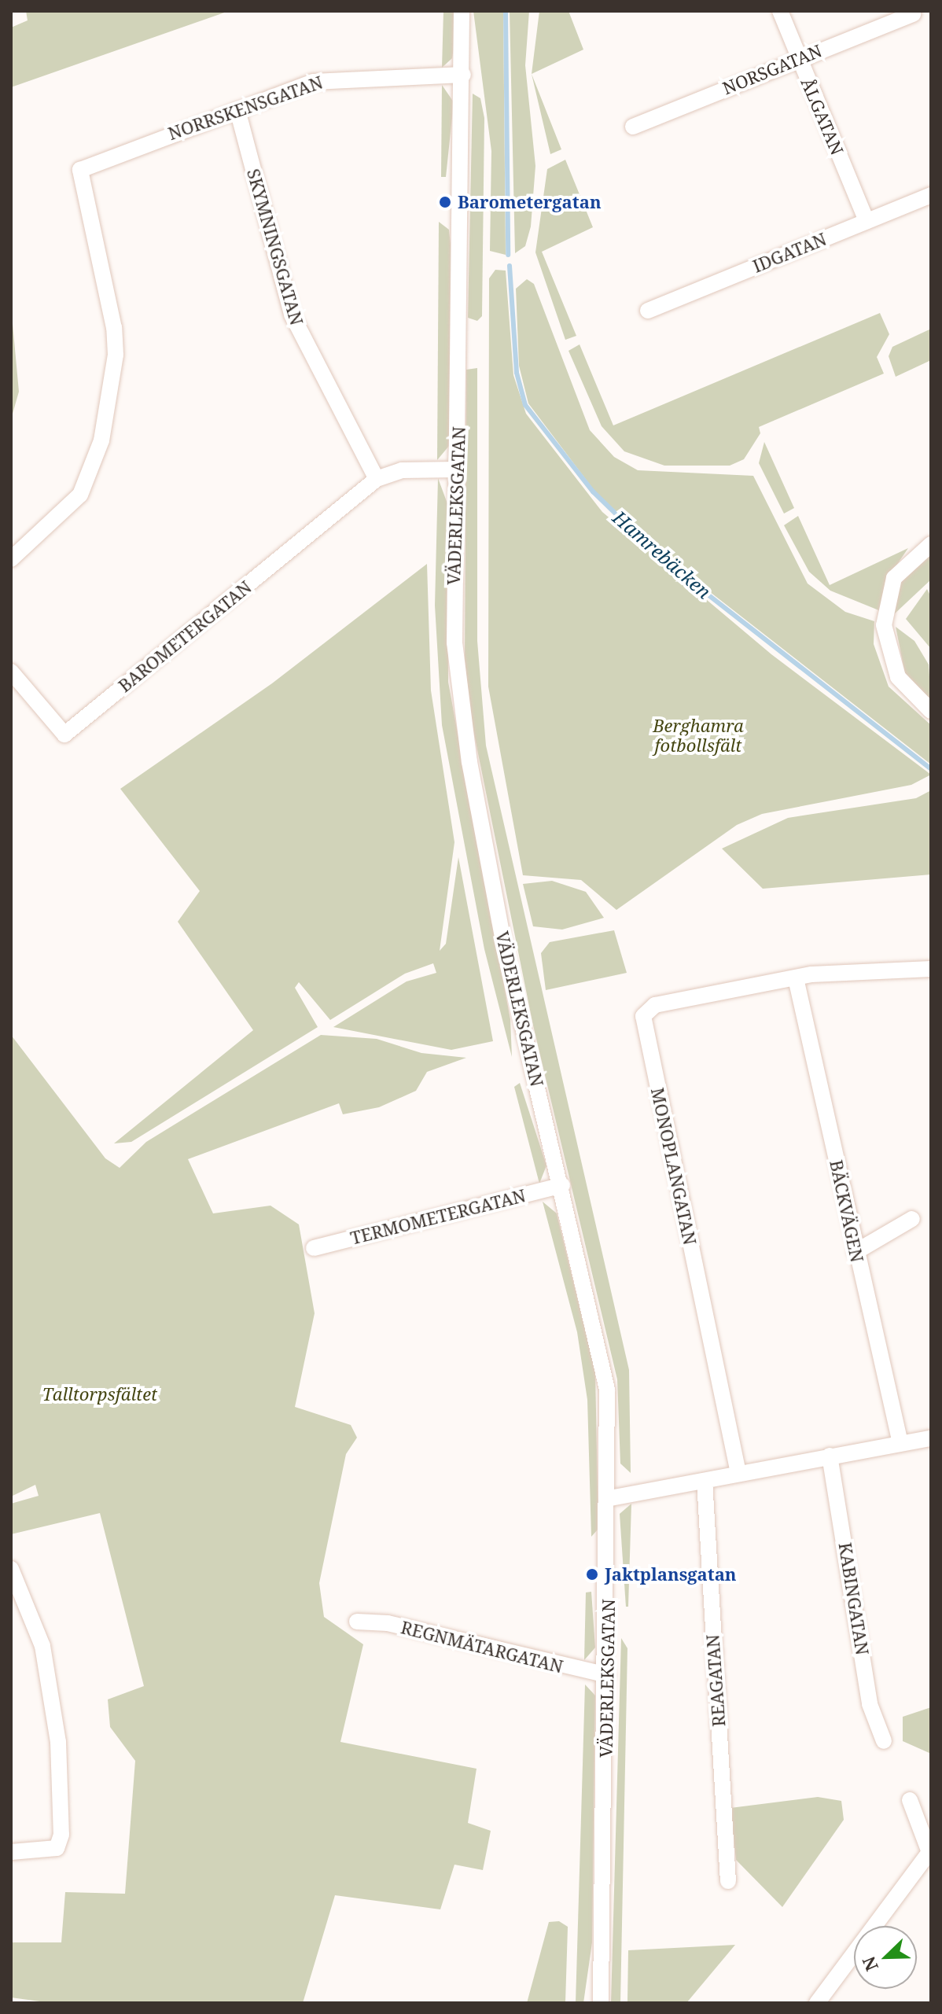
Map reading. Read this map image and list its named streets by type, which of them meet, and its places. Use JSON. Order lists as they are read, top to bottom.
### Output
{
  "streets": {
    "street": [
      "NORSGATAN",
      "NORRSKENSGATAN",
      "ÅLGATAN",
      "SKYMNINGSGATAN",
      "IDGATAN",
      "VÄDERLEKSGATAN",
      "BAROMETERGATAN",
      "MONOPLANGATAN",
      "BÄCKVÄGEN",
      "TERMOMETERGATAN",
      "KABINGATAN",
      "REGNMÄTARGATAN",
      "REAGATAN"
    ]
  },
  "crossings": [
    ["NORSGATAN", "ÅLGATAN"],
    ["NORRSKENSGATAN", "SKYMNINGSGATAN"],
    ["NORRSKENSGATAN", "VÄDERLEKSGATAN"],
    ["ÅLGATAN", "IDGATAN"],
    ["SKYMNINGSGATAN", "BAROMETERGATAN"],
    ["VÄDERLEKSGATAN", "BAROMETERGATAN"],
    ["VÄDERLEKSGATAN", "TERMOMETERGATAN"],
    ["VÄDERLEKSGATAN", "REGNMÄTARGATAN"],
    ["MONOPLANGATAN", "BÄCKVÄGEN"]
  ],
  "water": ["Hamrebäcken"],
  "parks": ["Berghamra fotbollsfält", "Talltorpsfältet"],
  "places": ["Barometergatan", "Jaktplansgatan"],
  "north": "bottom left"
}
